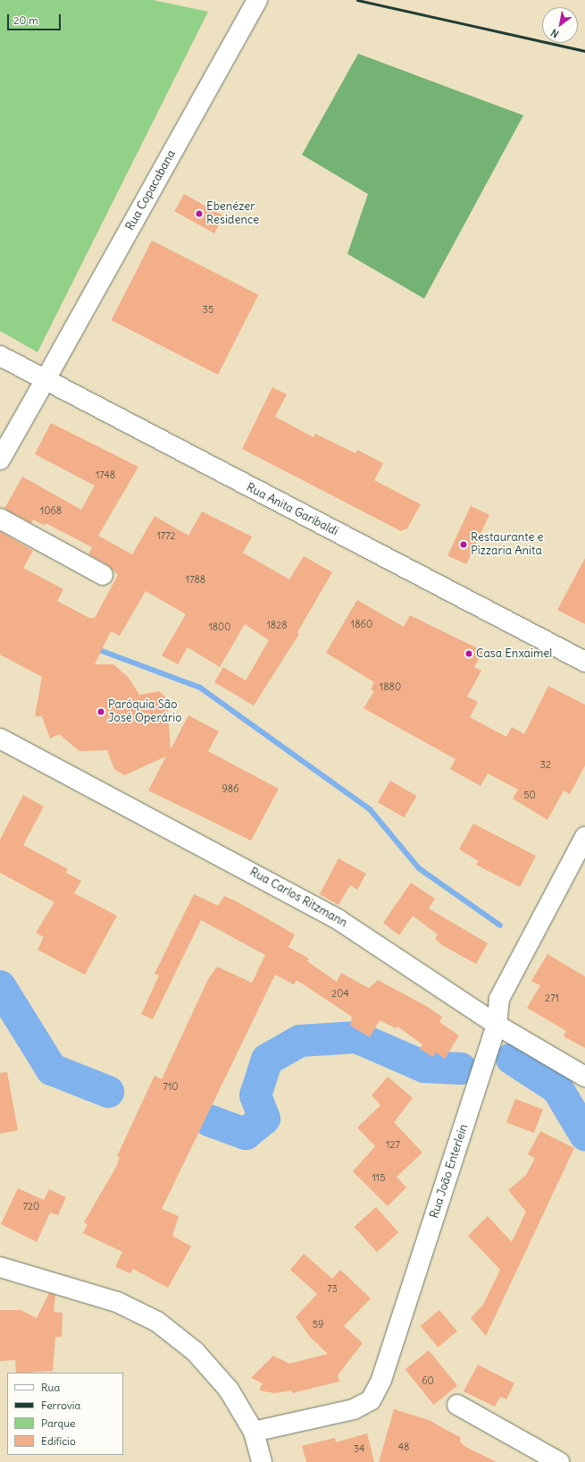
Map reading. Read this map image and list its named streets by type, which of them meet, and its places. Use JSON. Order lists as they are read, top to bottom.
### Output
{
  "streets": {
    "street": [
      "Rua Copacabana",
      "Rua Anita Garibaldi",
      "Rua Carlos Ritzmann",
      "Rua João Enterlein"
    ]
  },
  "crossings": [
    ["Rua Copacabana", "Rua Anita Garibaldi"],
    ["Rua Carlos Ritzmann", "Rua João Enterlein"]
  ],
  "places": [
    "Ebenézer Residence",
    "Restaurante e Pizzaria Anita",
    "Casa Enxaimel",
    "Paróquia São José Operário"
  ],
  "house_numbers": [
    "35",
    "1748",
    "1068",
    "1772",
    "1788",
    "1860",
    "1828",
    "1800",
    "1880",
    "32",
    "986",
    "50",
    "204",
    "271",
    "710",
    "127",
    "115",
    "720",
    "73",
    "59",
    "60",
    "48",
    "34"
  ],
  "legend": [
    "Rua",
    "Ferrovia",
    "Parque",
    "Edifício"
  ],
  "scale_bar": "20 m",
  "north": "bottom left"
}
